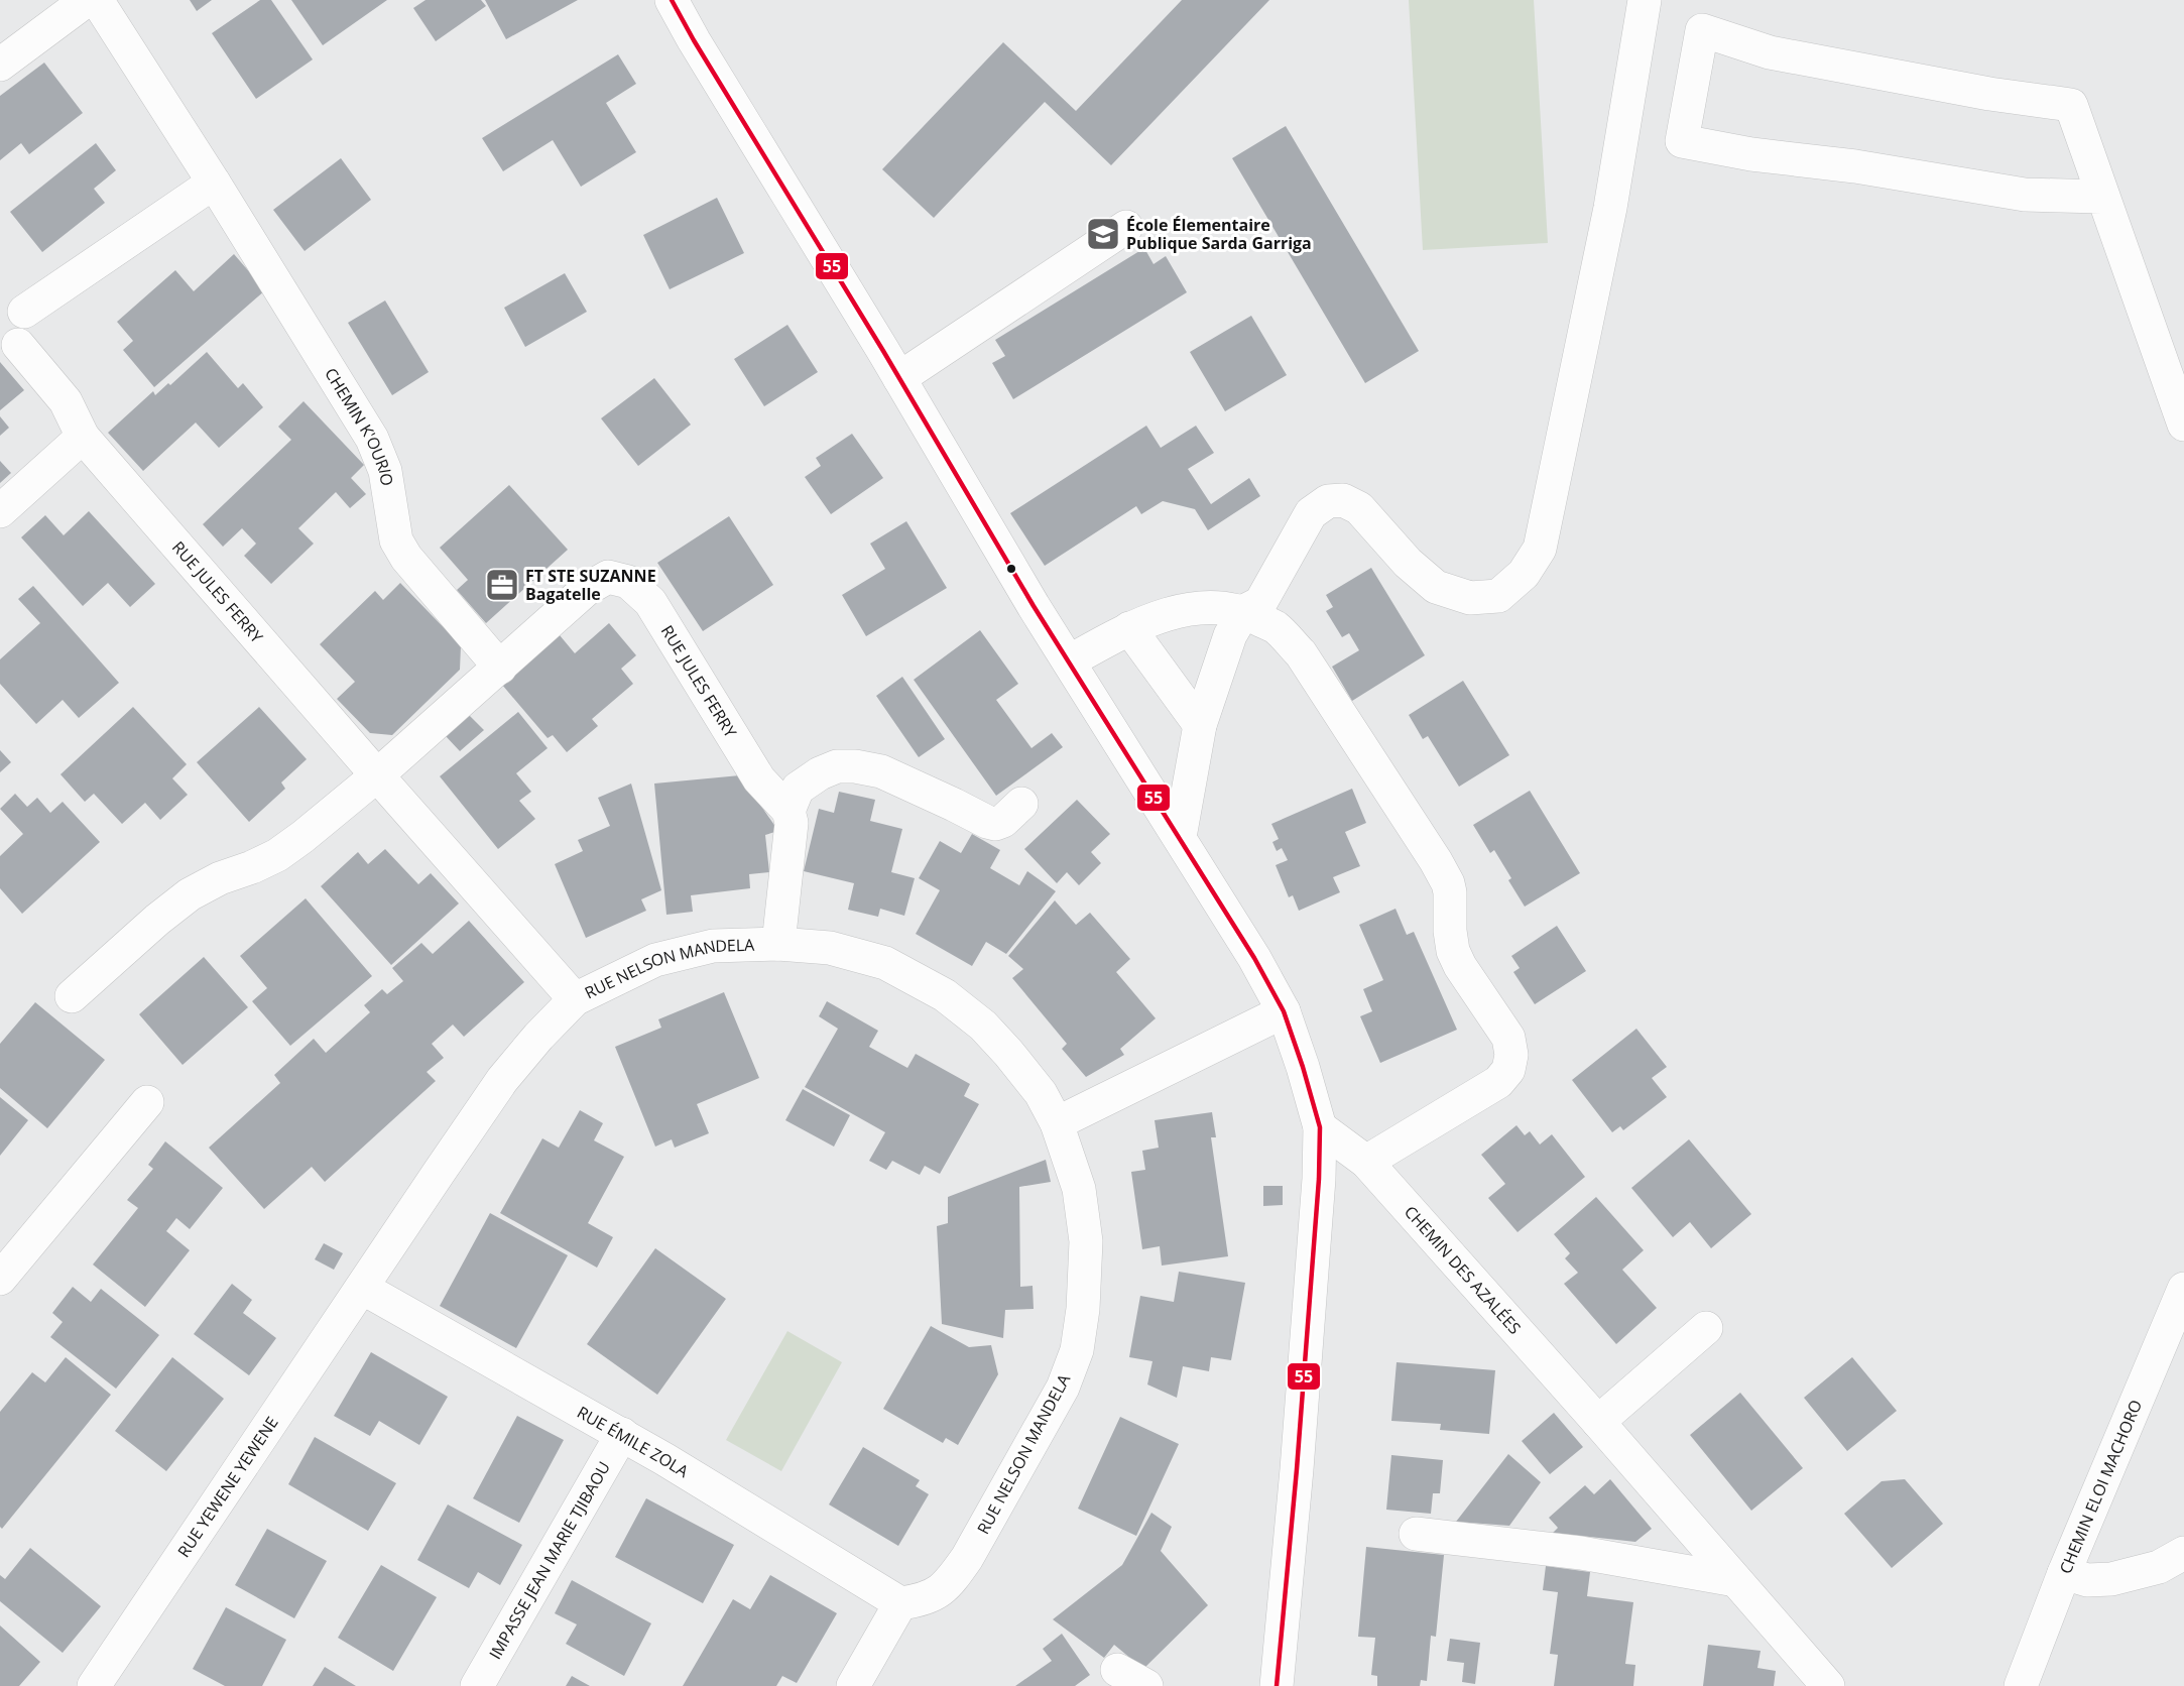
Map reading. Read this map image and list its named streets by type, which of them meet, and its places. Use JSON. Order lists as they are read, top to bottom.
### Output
{
  "streets": {
    "street": [
      "CHEMIN K'OURIO",
      "RUE JULES FERRY",
      "RUE NELSON MANDELA",
      "CHEMIN DES AZALÉES",
      "RUE ÉMILE ZOLA",
      "RUE YEWENE YEWENE",
      "CHEMIN ELOI MACHORO",
      "IMPASSE JEAN MARIE TJIBAOU"
    ]
  },
  "crossings": [
    ["CHEMIN K'OURIO", "RUE JULES FERRY"],
    ["RUE JULES FERRY", "RUE NELSON MANDELA"],
    ["RUE NELSON MANDELA", "RUE ÉMILE ZOLA"],
    ["RUE NELSON MANDELA", "RUE YEWENE YEWENE"],
    ["RUE ÉMILE ZOLA", "RUE YEWENE YEWENE"],
    ["RUE ÉMILE ZOLA", "IMPASSE JEAN MARIE TJIBAOU"]
  ],
  "places": {
    "school or university": ["École Élementaire Publique Sarda Garriga"],
    "office": ["FT STE SUZANNE Bagatelle"]
  },
  "lines": ["transit line 55"]
}
